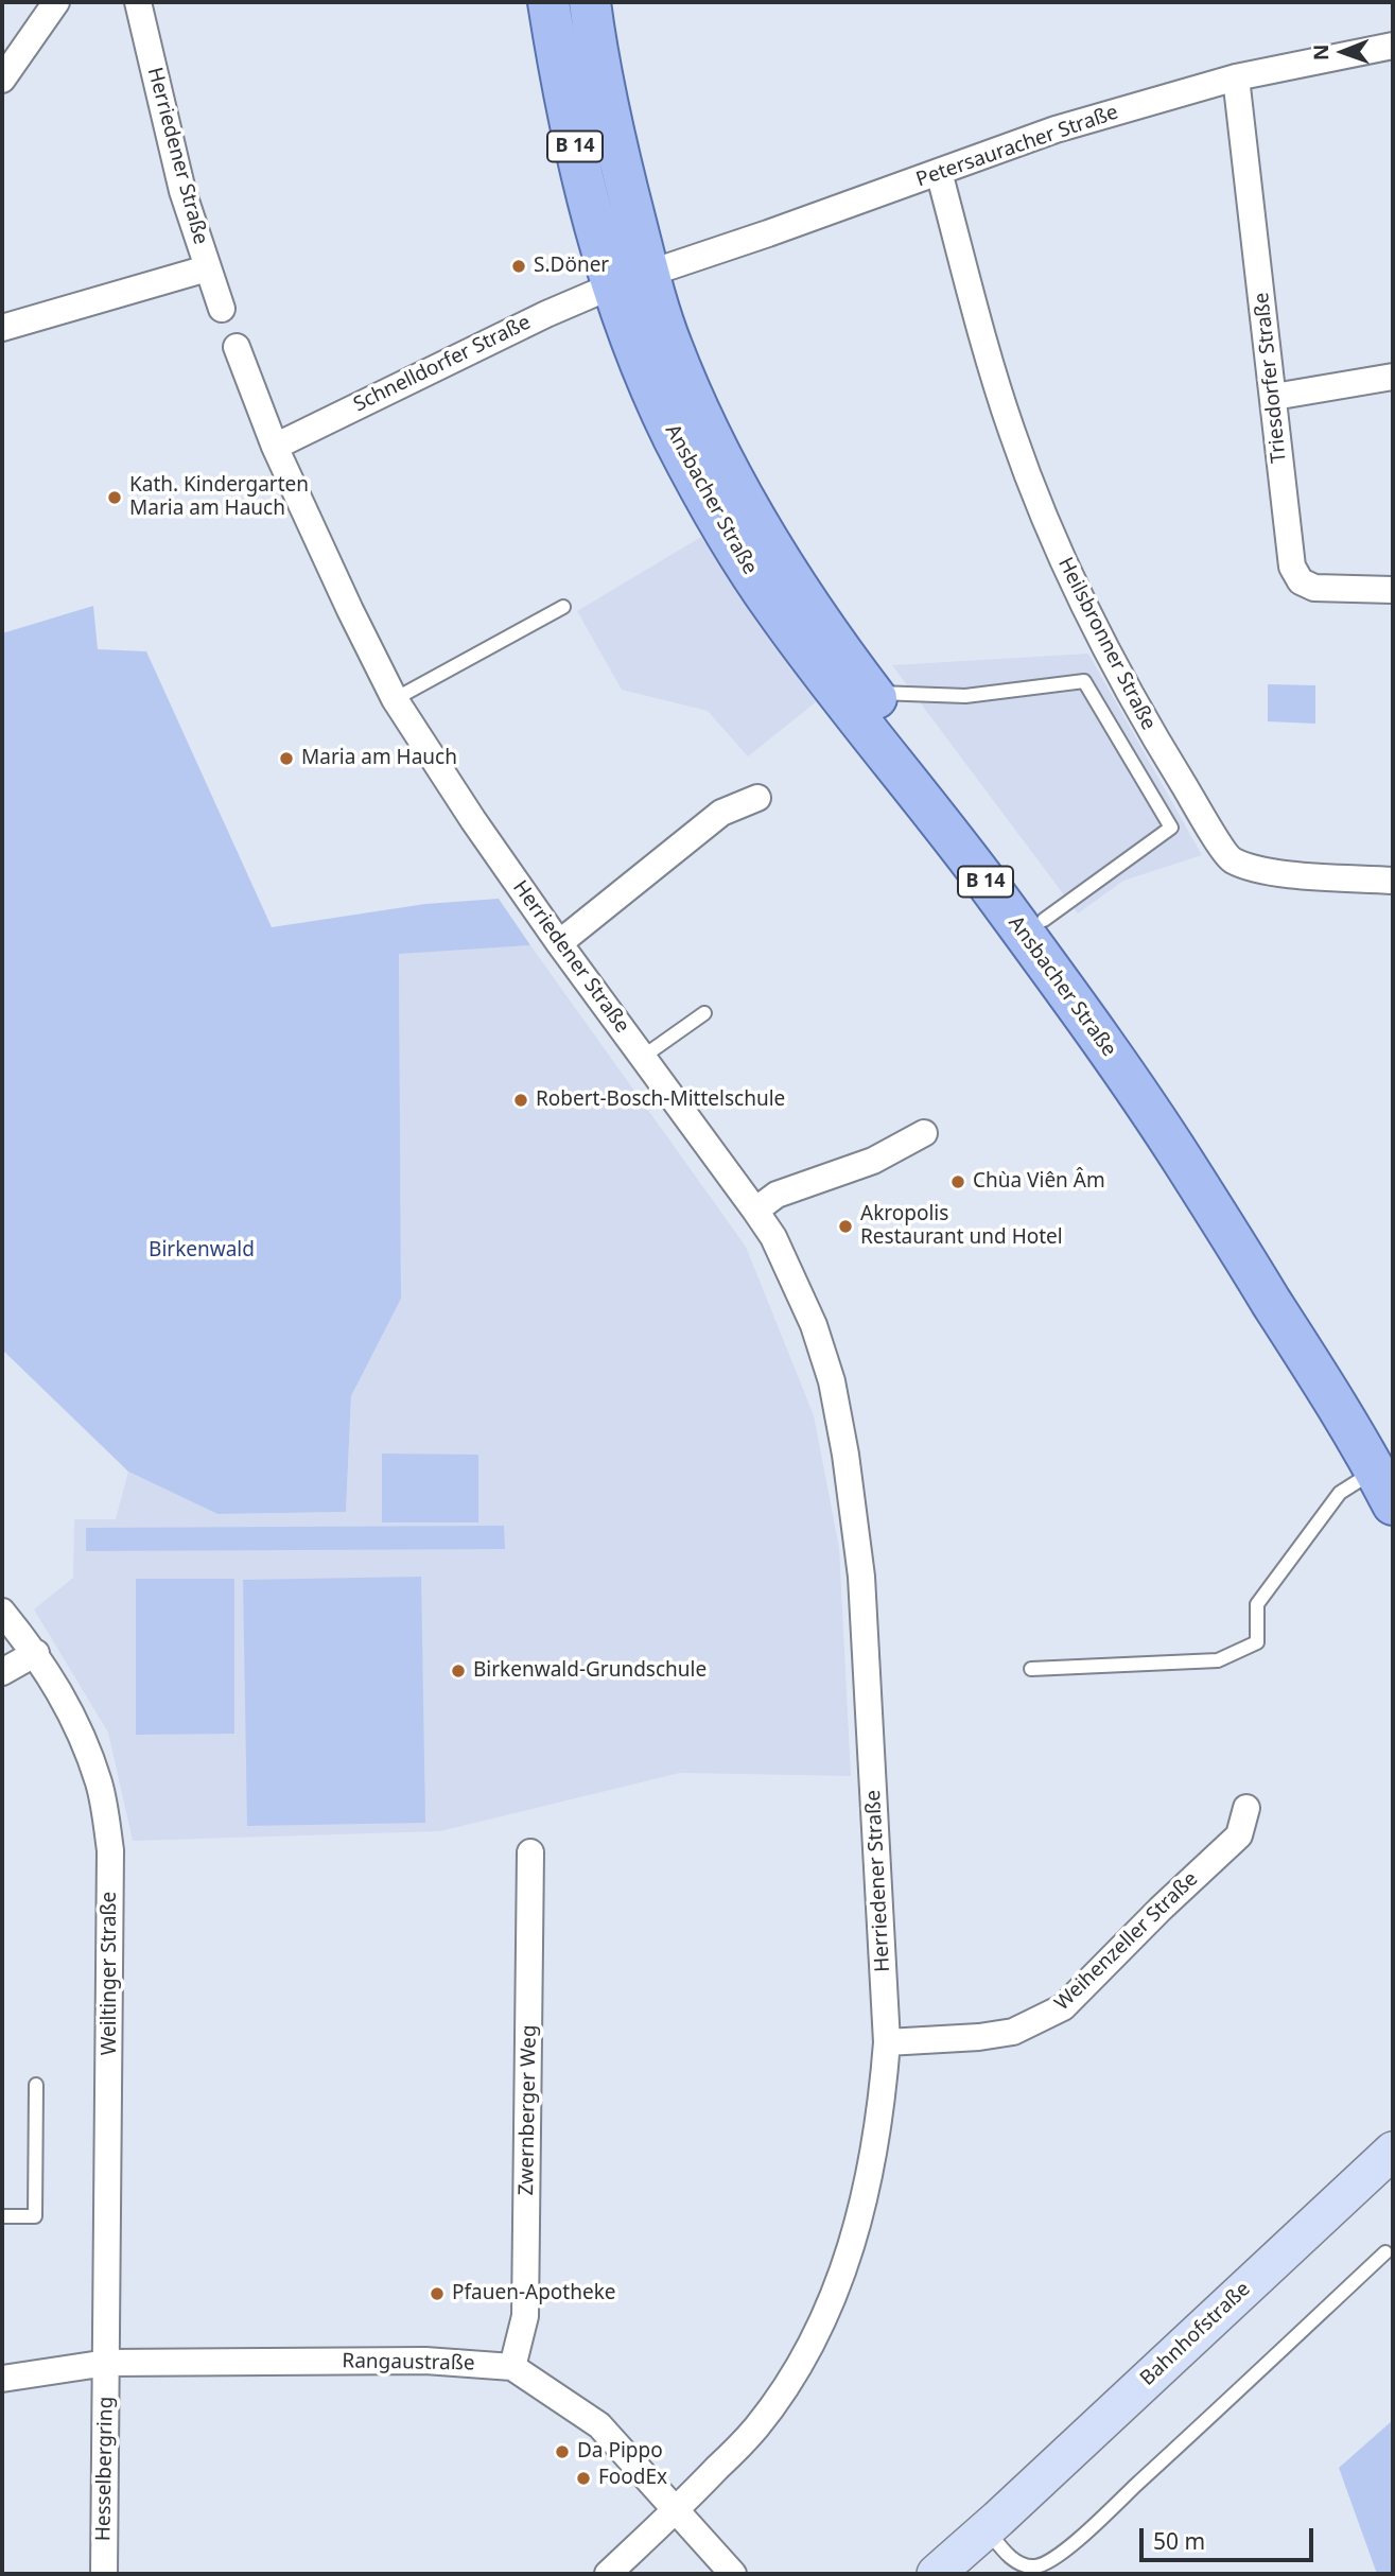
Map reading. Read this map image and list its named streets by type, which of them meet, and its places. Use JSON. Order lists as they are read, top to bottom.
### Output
{
  "streets": {
    "main road": ["B 14", "Ansbacher Straße", "Bahnhofstraße"],
    "street": [
      "Petersauracher Straße",
      "Herriedener Straße",
      "Schnelldorfer Straße",
      "Triesdorfer Straße",
      "Heilsbronner Straße",
      "Weihenzeller Straße",
      "Weiltinger Straße",
      "Zwernberger Weg",
      "Rangaustraße",
      "Hesselbergring"
    ]
  },
  "crossings": [
    ["Petersauracher Straße", "Schnelldorfer Straße"],
    ["Petersauracher Straße", "Triesdorfer Straße"],
    ["Petersauracher Straße", "Ansbacher Straße"],
    ["Petersauracher Straße", "Heilsbronner Straße"],
    ["Herriedener Straße", "Schnelldorfer Straße"],
    ["Herriedener Straße", "Weihenzeller Straße"],
    ["Herriedener Straße", "Rangaustraße"],
    ["Schnelldorfer Straße", "Ansbacher Straße"],
    ["Weiltinger Straße", "Rangaustraße"],
    ["Weiltinger Straße", "Hesselbergring"],
    ["Zwernberger Weg", "Rangaustraße"],
    ["Rangaustraße", "Hesselbergring"]
  ],
  "parks": ["Birkenwald"],
  "places": [
    "S.Döner",
    "Kath. Kindergarten Maria am Hauch",
    "Maria am Hauch",
    "Robert-Bosch-Mittelschule",
    "Chùa Viên Âm",
    "Akropolis Restaurant und Hotel",
    "Birkenwald-Grundschule",
    "Pfauen-Apotheke",
    "Da Pippo",
    "FoodEx"
  ],
  "scale_bar": "50 m",
  "north": "left"
}
